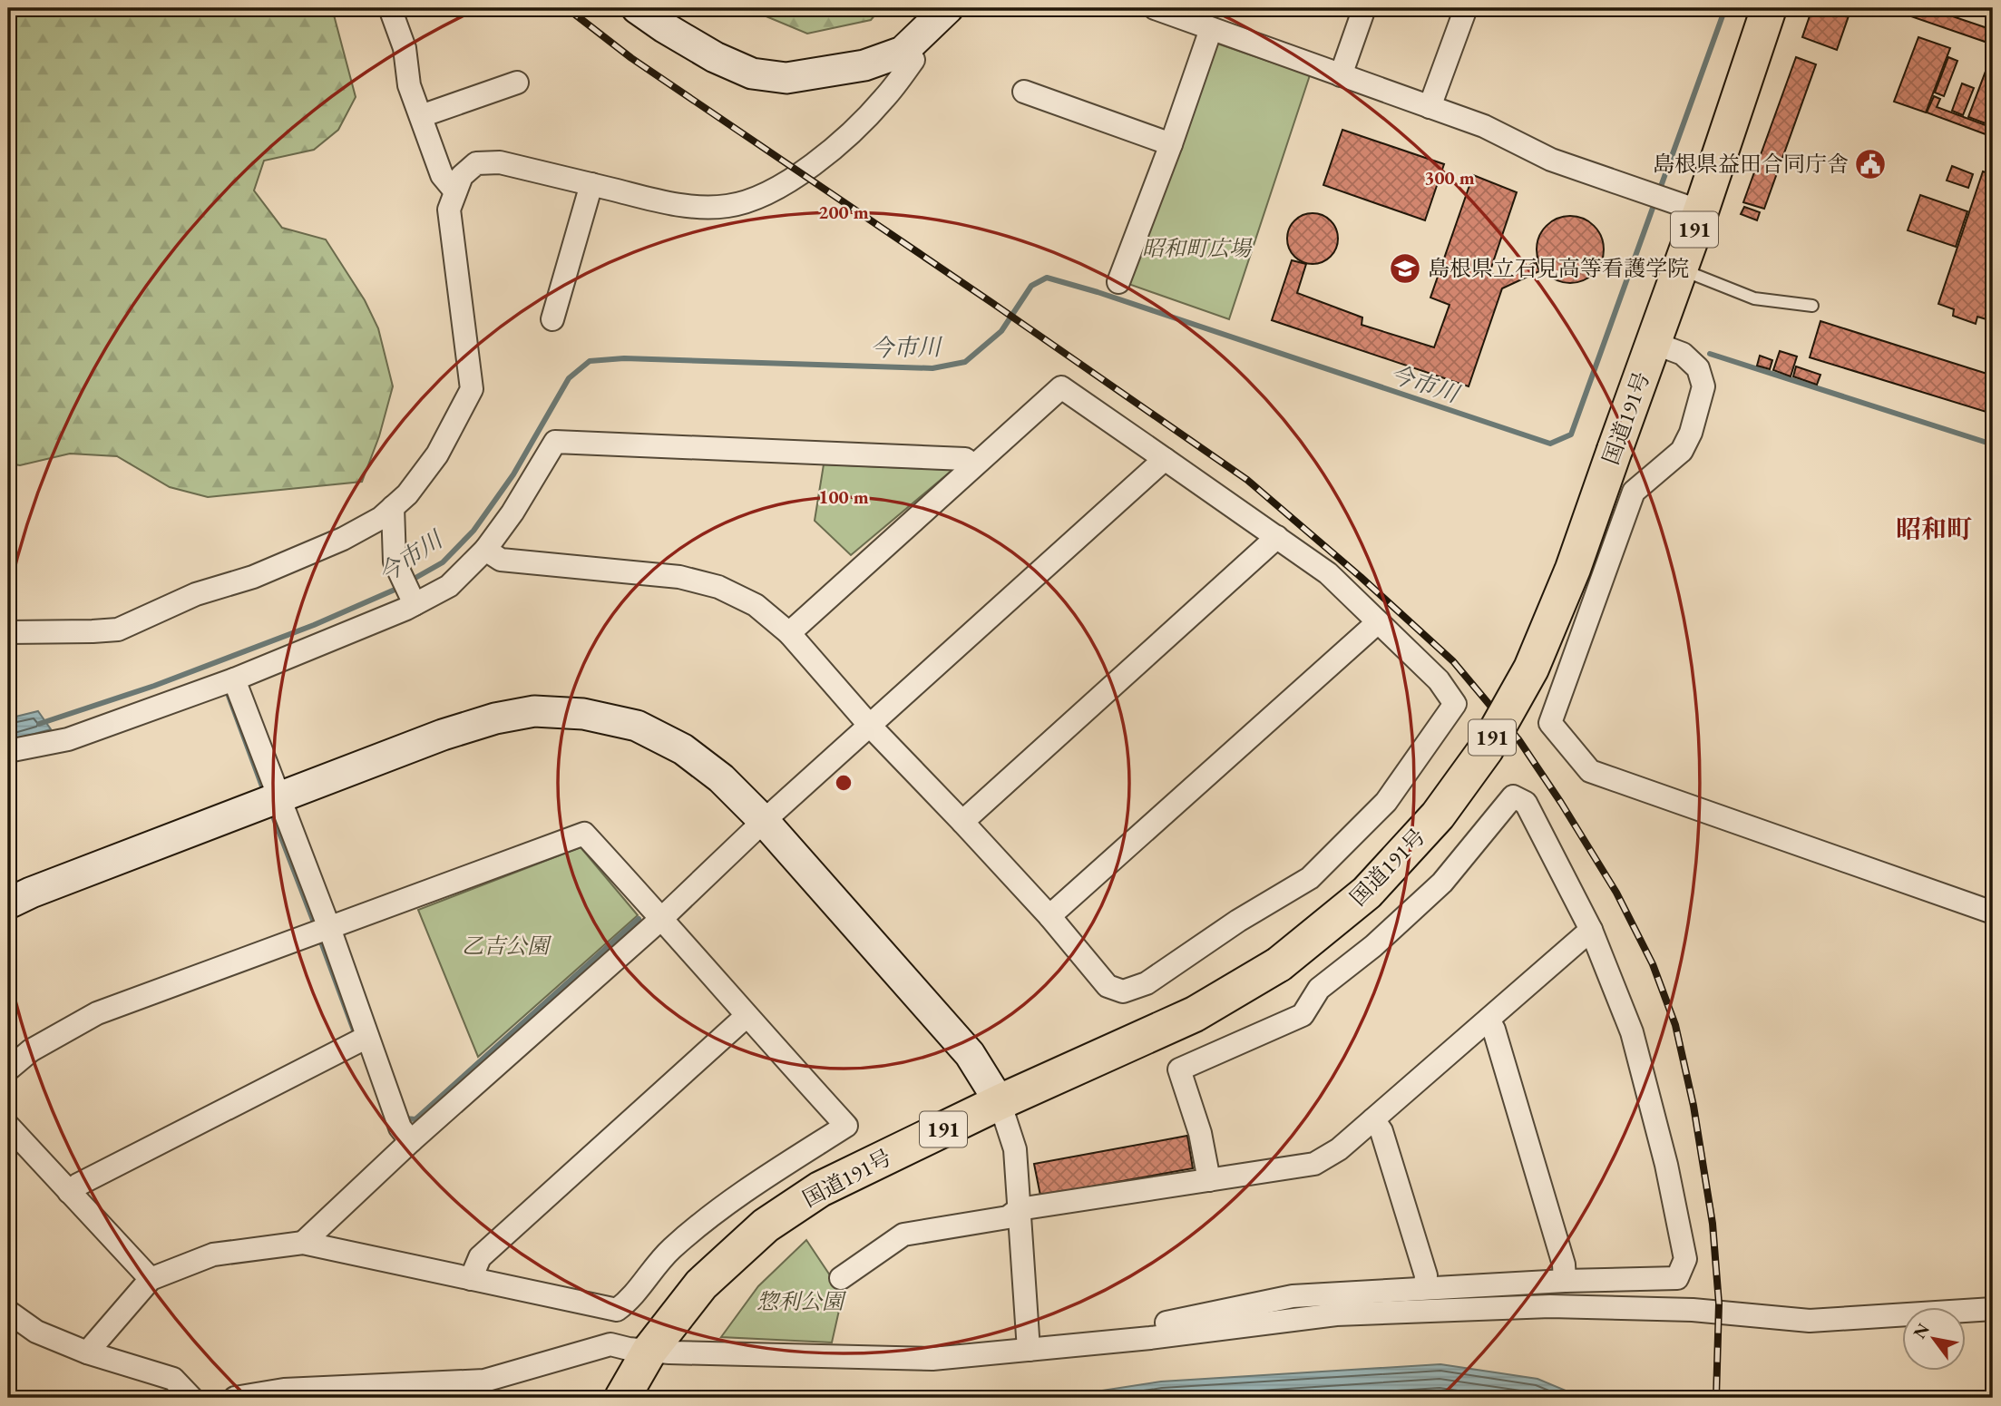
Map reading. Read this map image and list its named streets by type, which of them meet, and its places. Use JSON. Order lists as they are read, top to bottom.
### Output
{
  "streets": {
    "highway": ["191", "国道191号"]
  },
  "districts": ["昭和町"],
  "water": ["今市川"],
  "parks": ["昭和町広場", "乙吉公園", "惣利公園"],
  "places": {
    "public building": ["島根県益田合同庁舎"],
    "school or university": ["島根県立石見高等看護学院"]
  },
  "north": "top left",
  "rings": ["300 m", "200 m", "100 m"]
}
